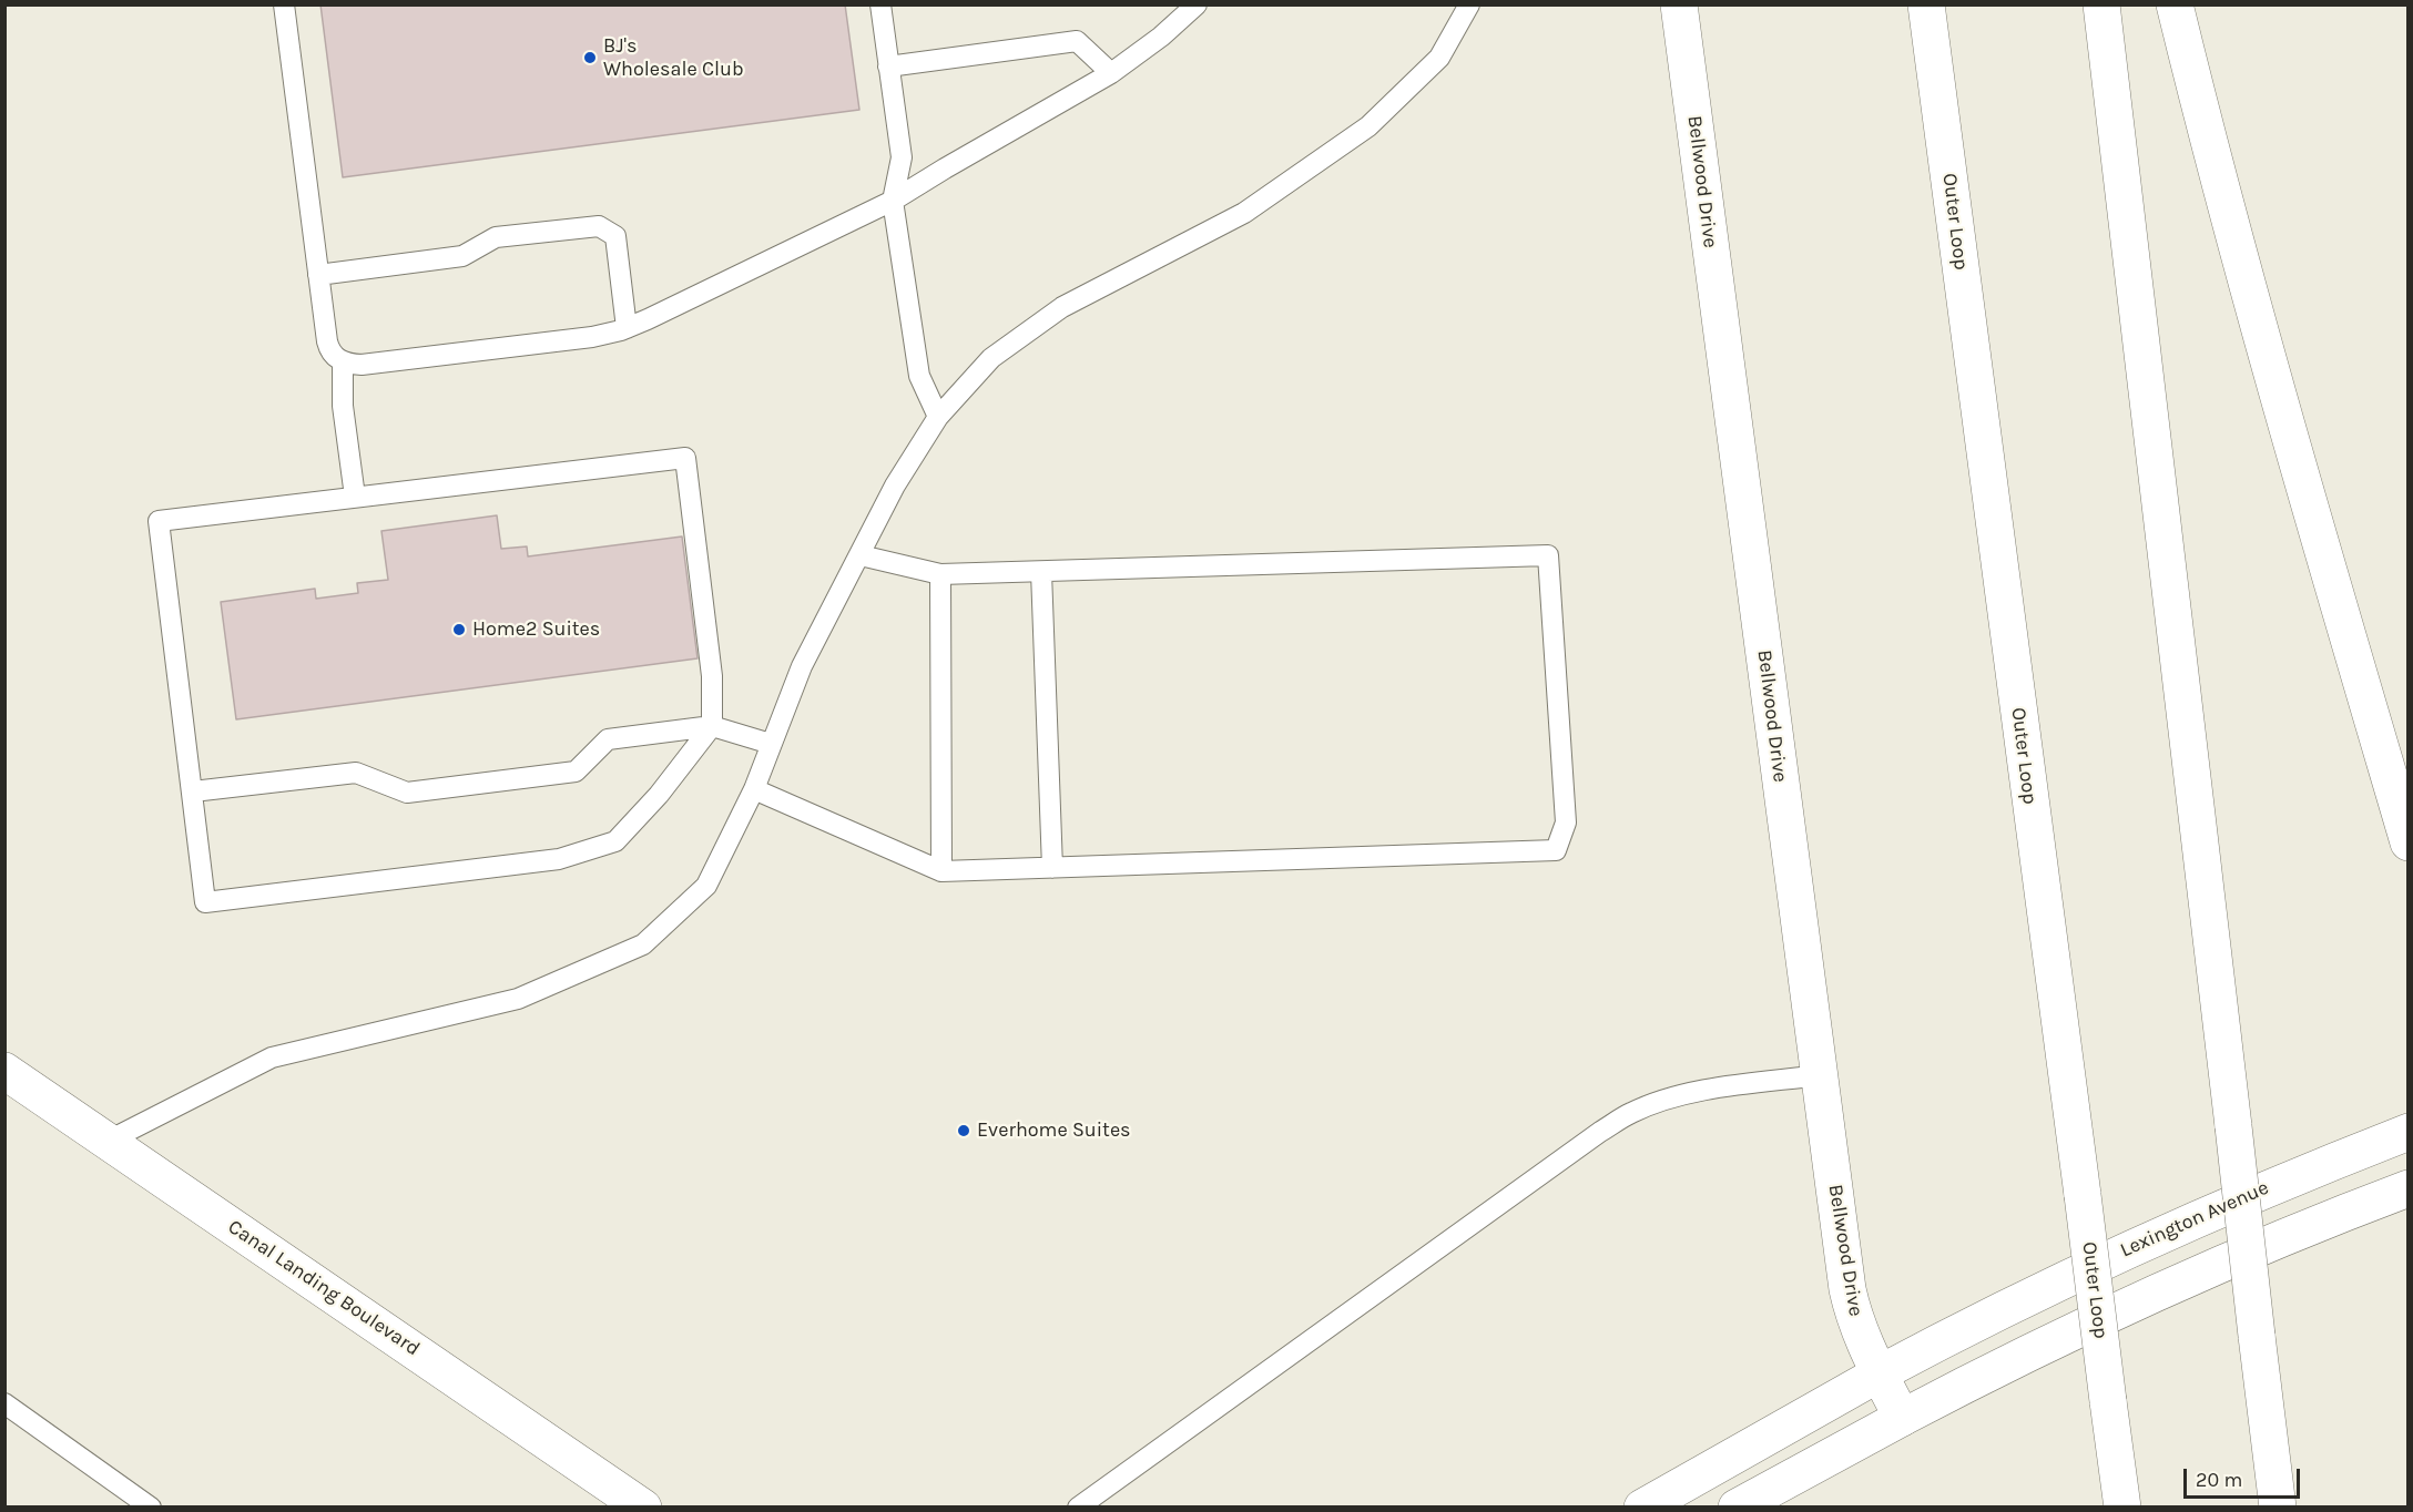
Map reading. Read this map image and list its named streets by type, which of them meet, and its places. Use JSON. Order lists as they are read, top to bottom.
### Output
{
  "streets": {
    "main road": [
      "Bellwood Drive",
      "Outer Loop",
      "Lexington Avenue",
      "Canal Landing Boulevard"
    ]
  },
  "crossings": [
    ["Bellwood Drive", "Lexington Avenue"]
  ],
  "places": ["BJ's Wholesale Club", "Home2 Suites", "Everhome Suites"],
  "scale_bar": "20 m"
}
